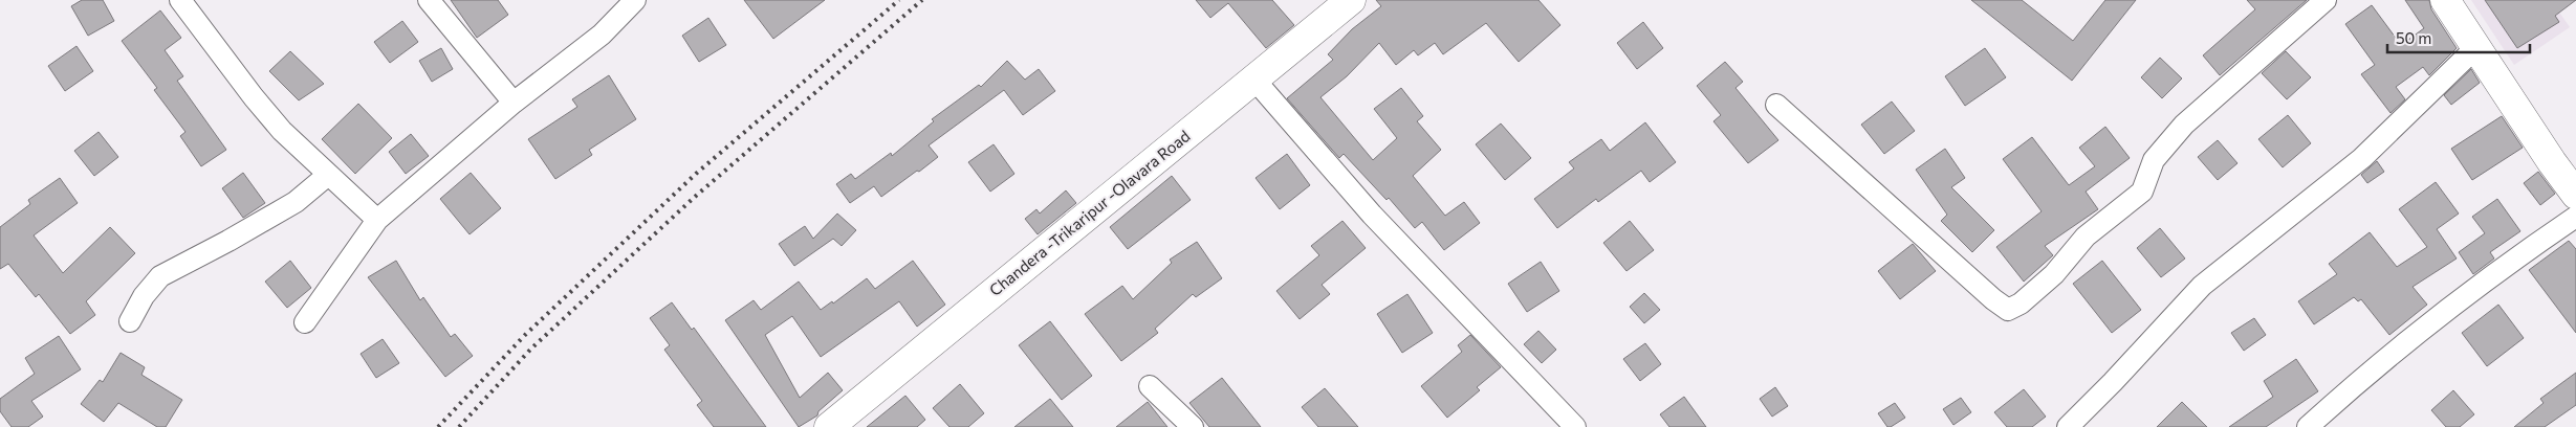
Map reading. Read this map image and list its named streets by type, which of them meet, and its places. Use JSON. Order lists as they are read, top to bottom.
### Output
{
  "streets": {
    "main road": ["Chandera -Trikaripur -Olavara Road"]
  },
  "scale_bar": "50 m"
}
